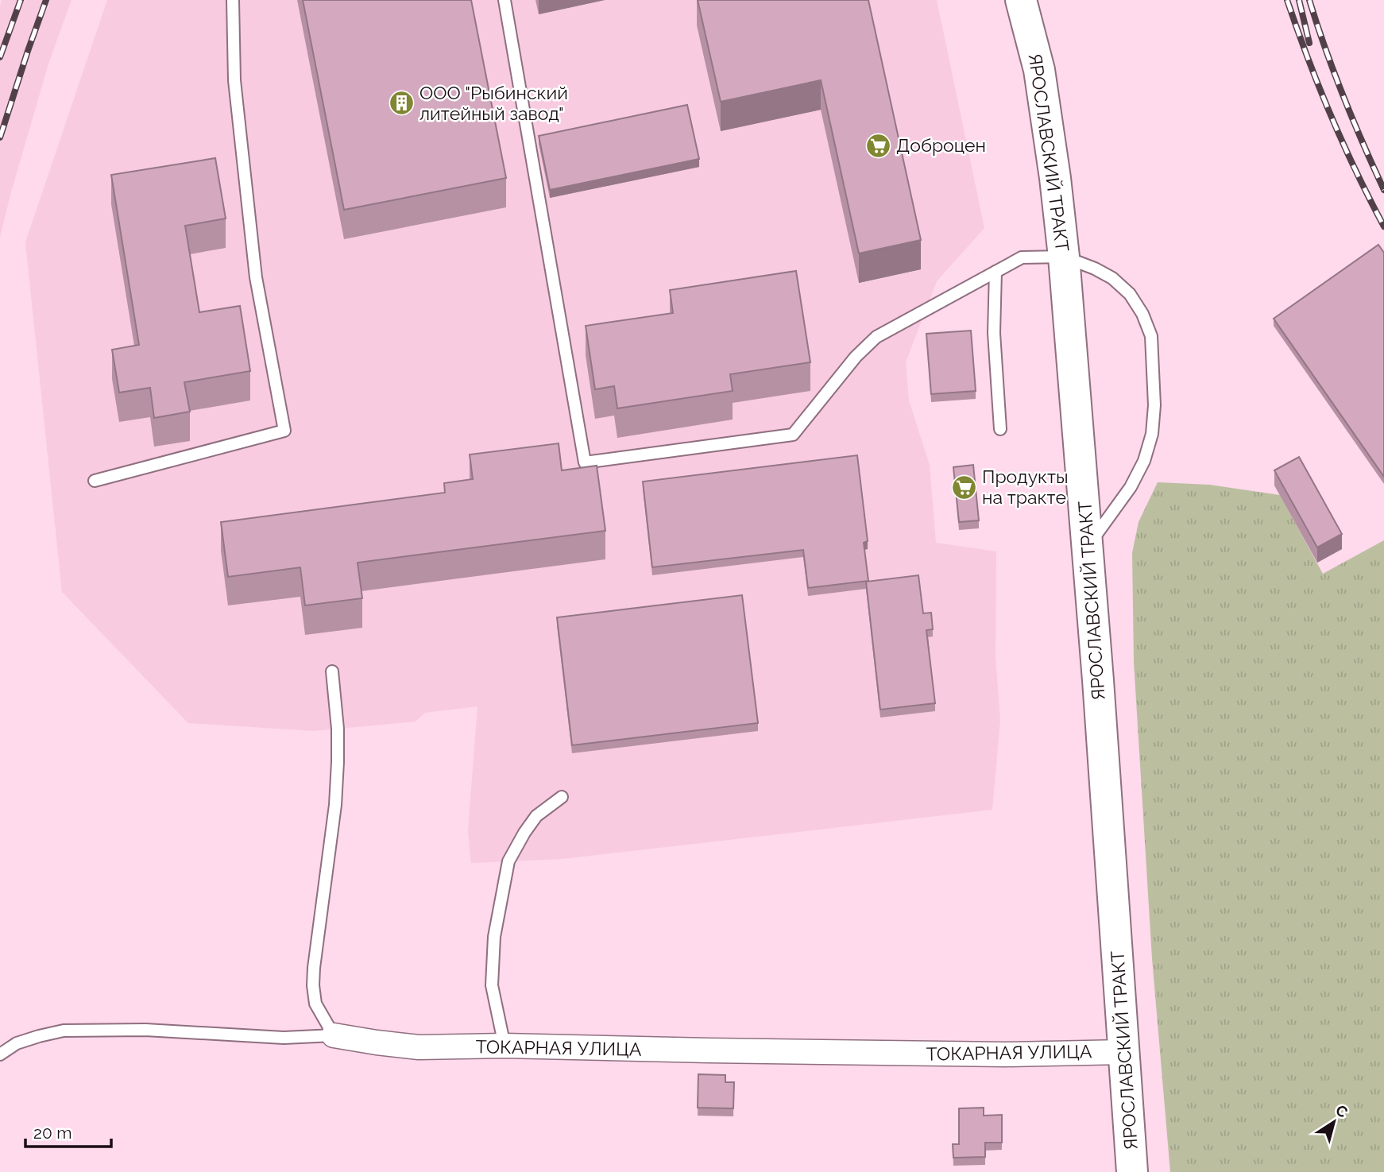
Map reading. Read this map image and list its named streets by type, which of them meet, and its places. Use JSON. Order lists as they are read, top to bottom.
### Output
{
  "streets": {
    "street": ["ЯРОСЛАВСКИЙ ТРАКТ", "ТОКАРНАЯ УЛИЦА"]
  },
  "crossings": [
    ["ЯРОСЛАВСКИЙ ТРАКТ", "ТОКАРНАЯ УЛИЦА"]
  ],
  "places": {
    "building": ["ООО \"Рыбинский литейный завод\""],
    "supermarket": ["Доброцен", "Продукты на тракте"]
  },
  "scale_bar": "20 m",
  "north": "top right"
}
